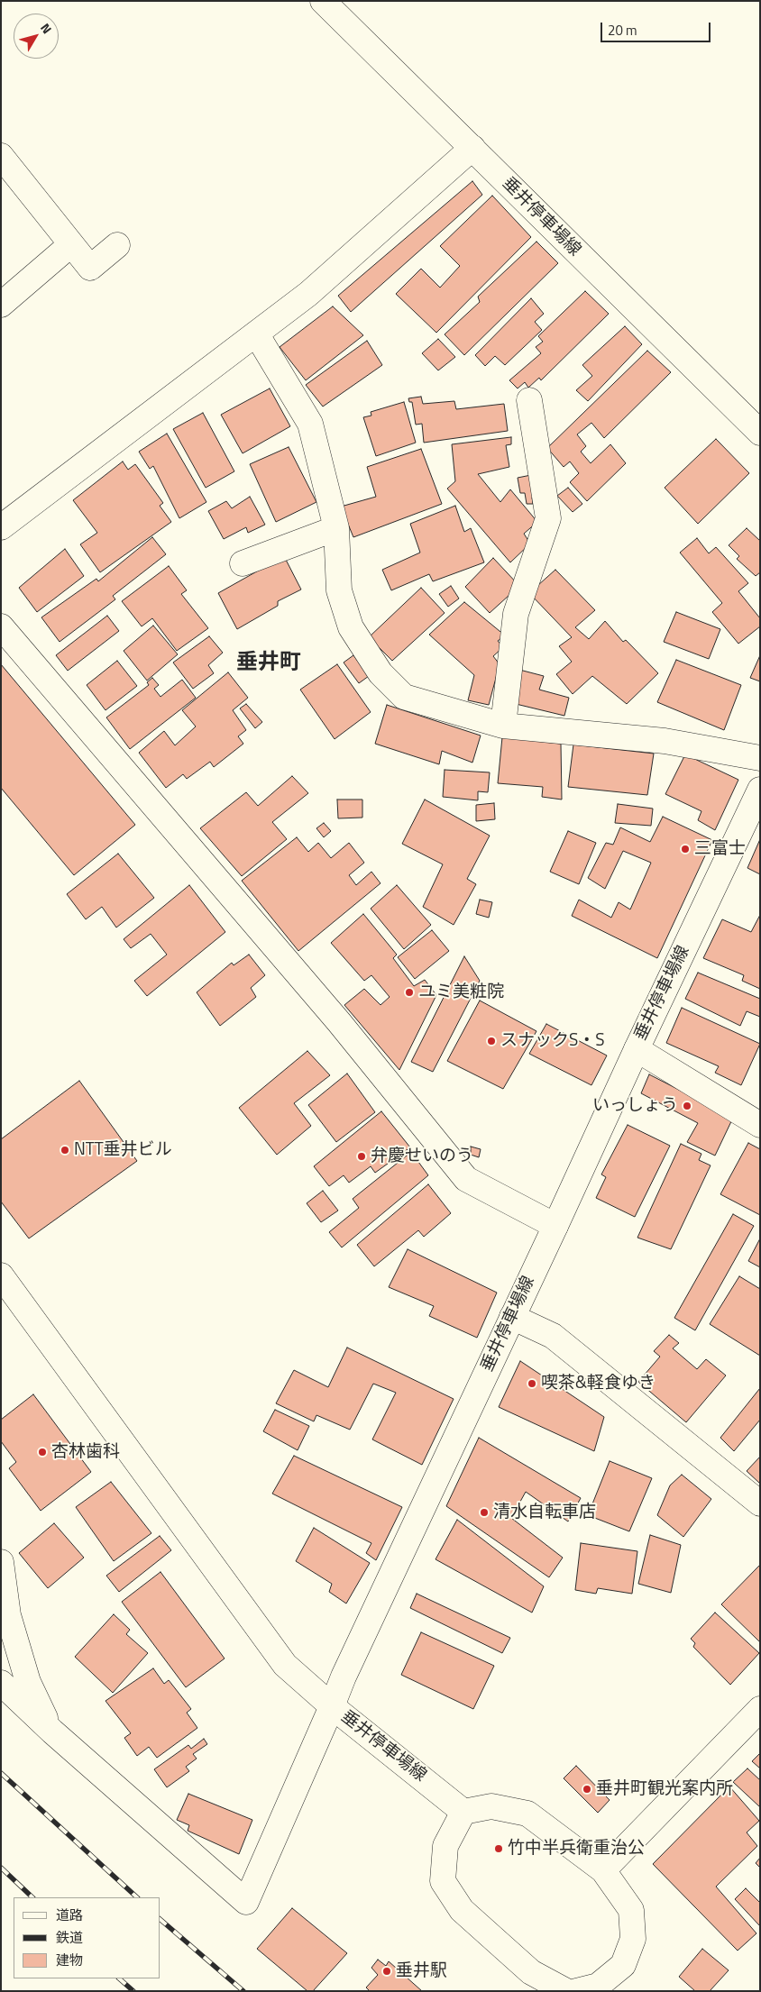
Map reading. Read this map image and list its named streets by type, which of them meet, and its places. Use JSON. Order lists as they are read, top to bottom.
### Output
{
  "streets": {
    "street": ["垂井停車場線"]
  },
  "districts": ["垂井町"],
  "places": [
    "三富士",
    "ユミ美粧院",
    "スナックS・S",
    "いっしょう",
    "NTT垂井ビル",
    "弁慶せいのう",
    "喫茶&軽食ゆき",
    "杏林歯科",
    "清水自転車店",
    "垂井町観光案内所",
    "竹中半兵衛重治公",
    "垂井駅"
  ],
  "legend": ["道路", "鉄道", "建物"],
  "scale_bar": "20 m",
  "north": "top right"
}
